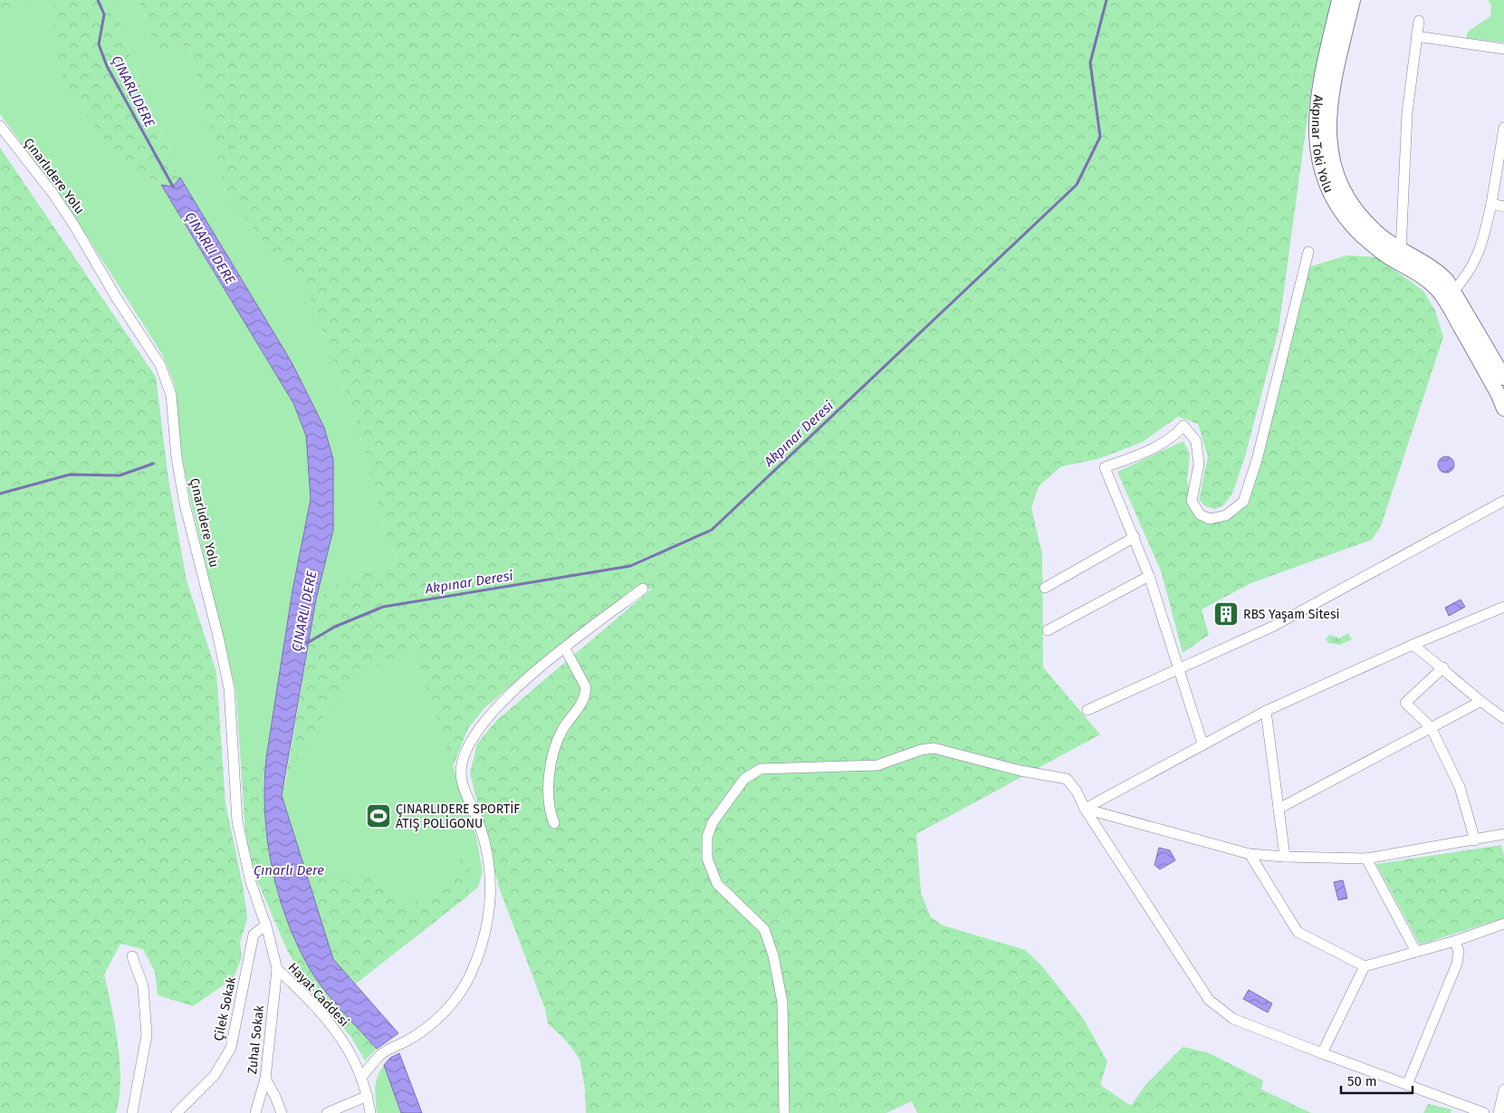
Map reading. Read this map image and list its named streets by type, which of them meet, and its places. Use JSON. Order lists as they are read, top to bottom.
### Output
{
  "streets": {
    "main road": ["Akpınar Toki Yolu"],
    "street": [
      "Çınarlıdere Yolu",
      "Hayat Caddesi",
      "Çilek Sokak",
      "Zuhal Sokak"
    ]
  },
  "crossings": [
    ["Çınarlıdere Yolu", "Hayat Caddesi"],
    ["Çınarlıdere Yolu", "Çilek Sokak"],
    ["Çınarlıdere Yolu", "Zuhal Sokak"],
    ["Hayat Caddesi", "Zuhal Sokak"]
  ],
  "water": [
    "ÇINARLIDERE",
    "ÇINARLI DERE",
    "Akpınar Deresi",
    "Çınarlı Dere"
  ],
  "places": {
    "building": ["RBS Yaşam Sitesi"],
    "sports": ["ÇINARLIDERE SPORTİF ATIŞ POLİGONU"]
  },
  "scale_bar": "50 m"
}
